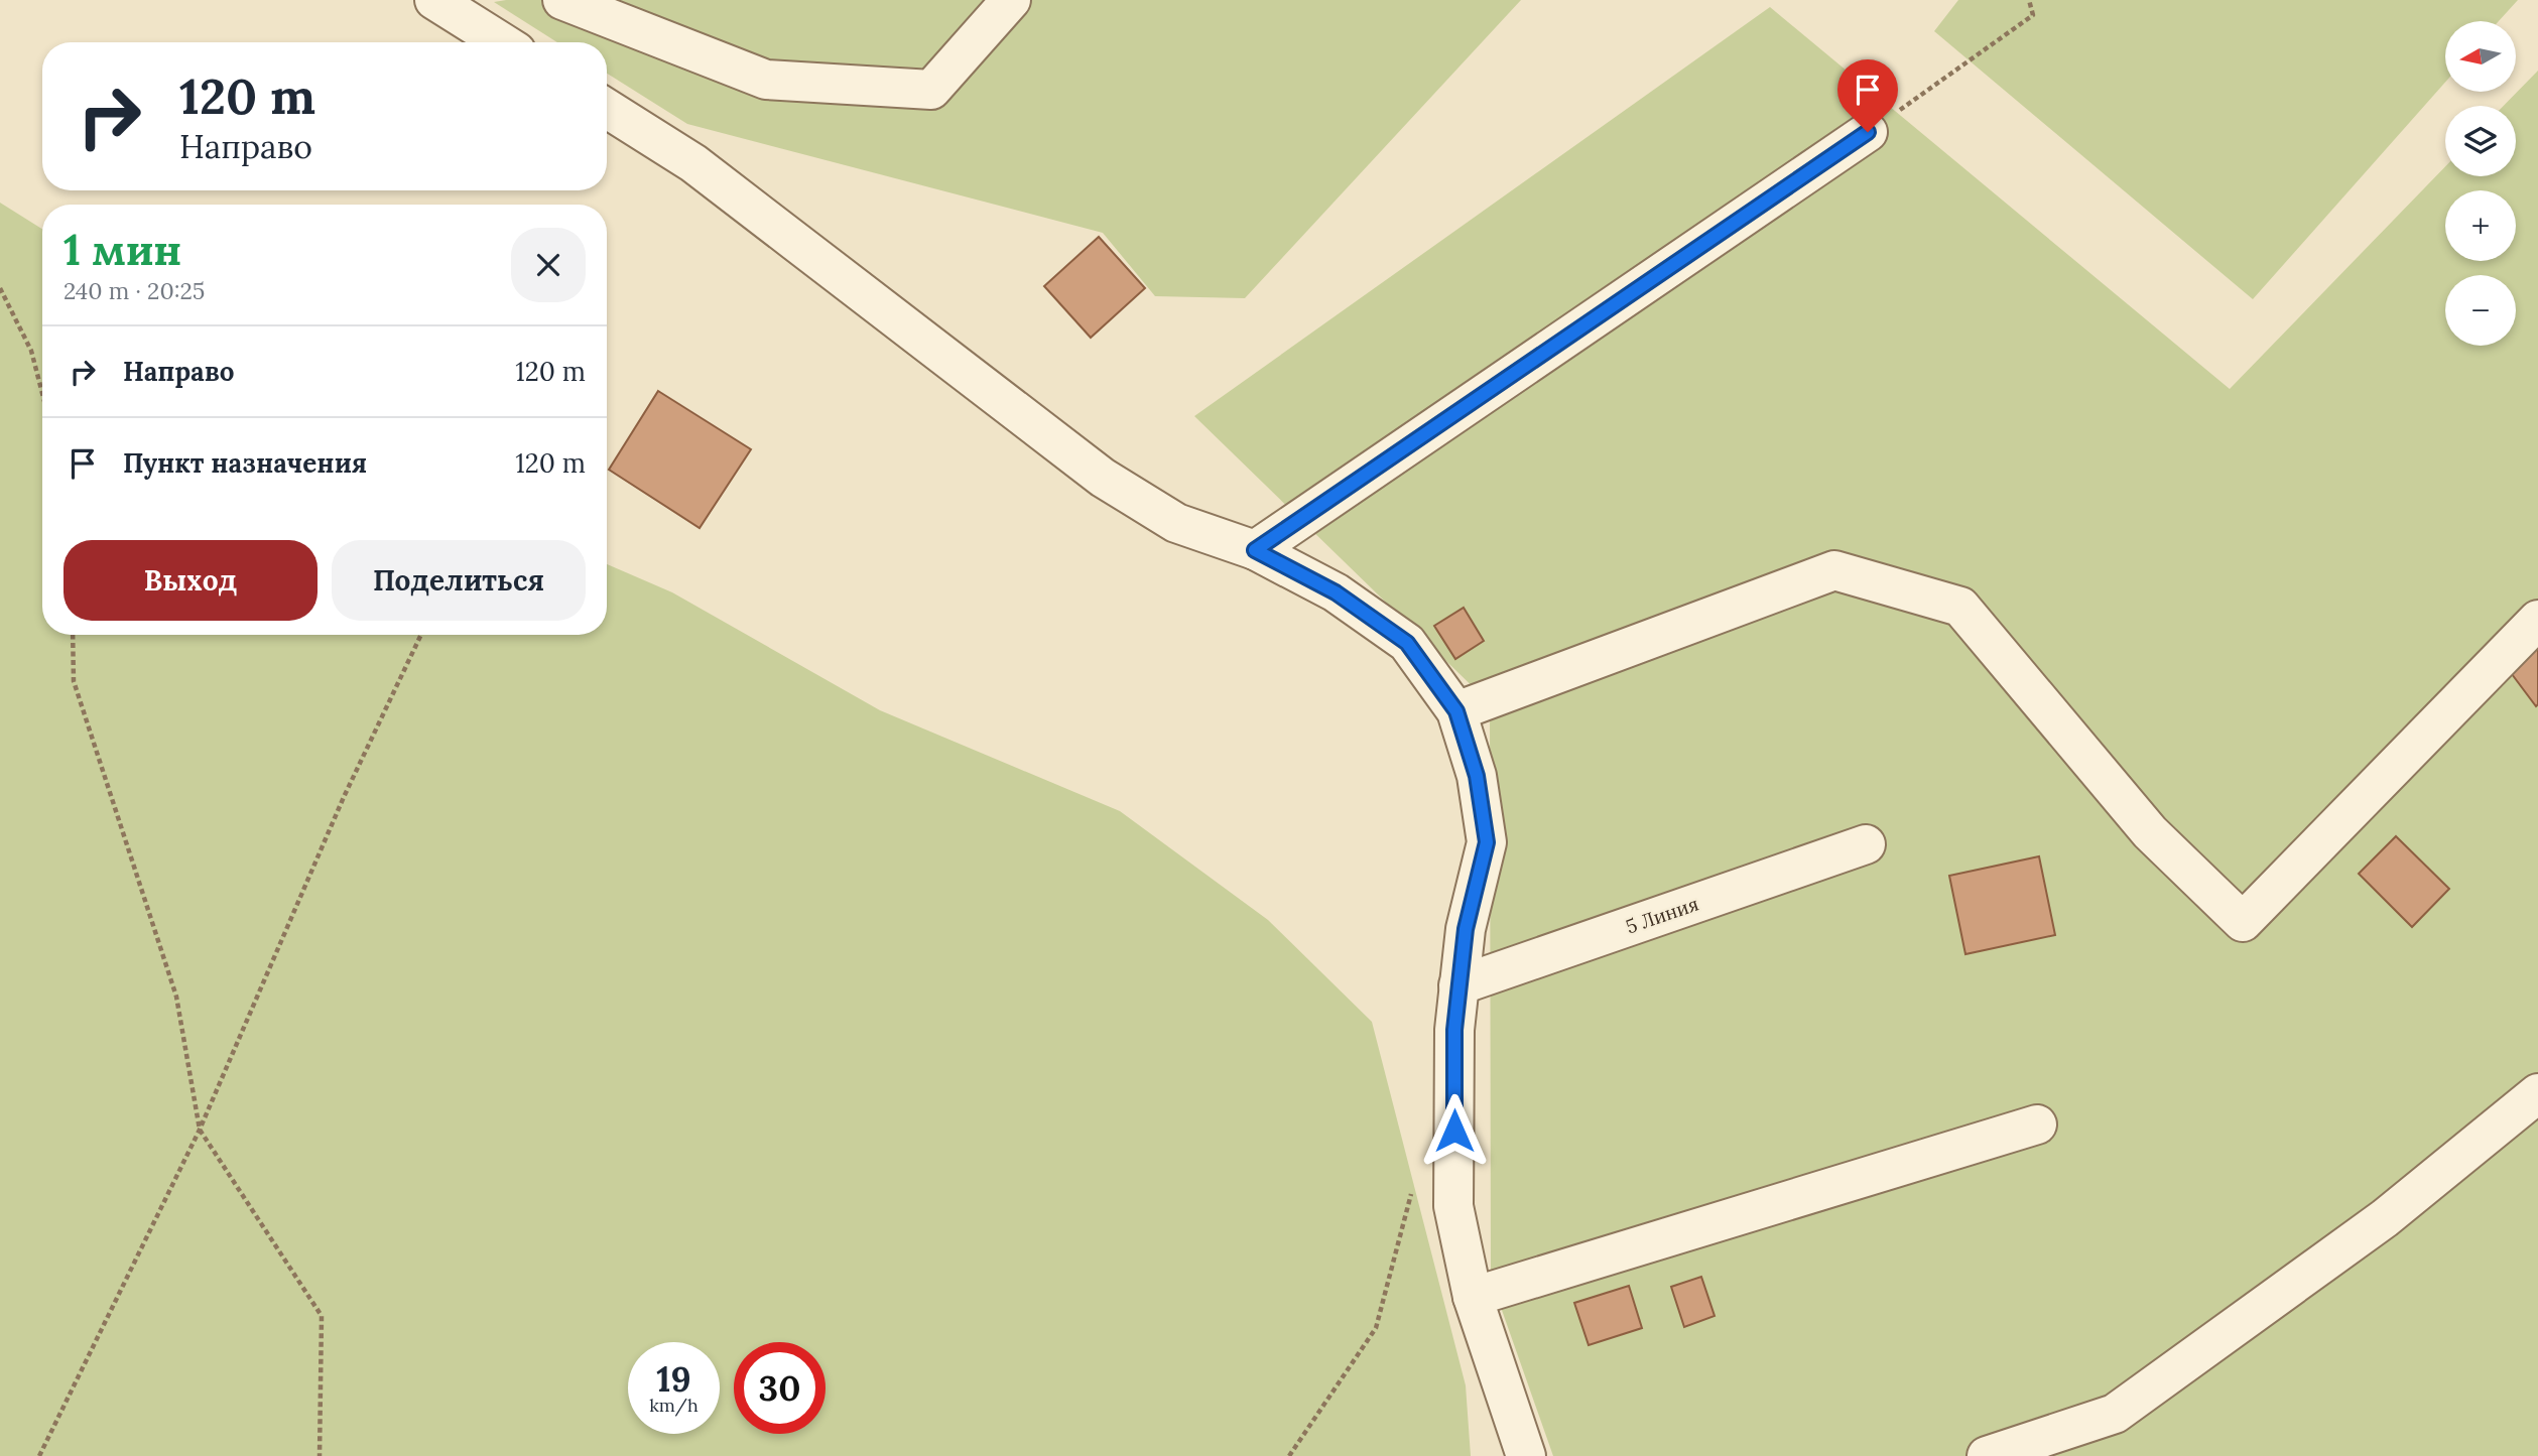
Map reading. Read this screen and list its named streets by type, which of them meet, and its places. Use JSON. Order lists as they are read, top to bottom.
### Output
{
  "streets": {
    "street": ["5 Линия"]
  },
  "north": "left",
  "page": {
    "map_buttons": ["+", "−"],
    "turn": ["120 m", "Направо"],
    "heading": ["1 мин", "240 m · 20:25"],
    "list": [
      {
        "name": "Направо",
        "value": "120 m"
      },
      {
        "name": "Пункт назначения",
        "value": "120 m"
      }
    ],
    "buttons": ["Выход", "Поделиться"],
    "speed": "19 km/h",
    "limit": "30"
  }
}
